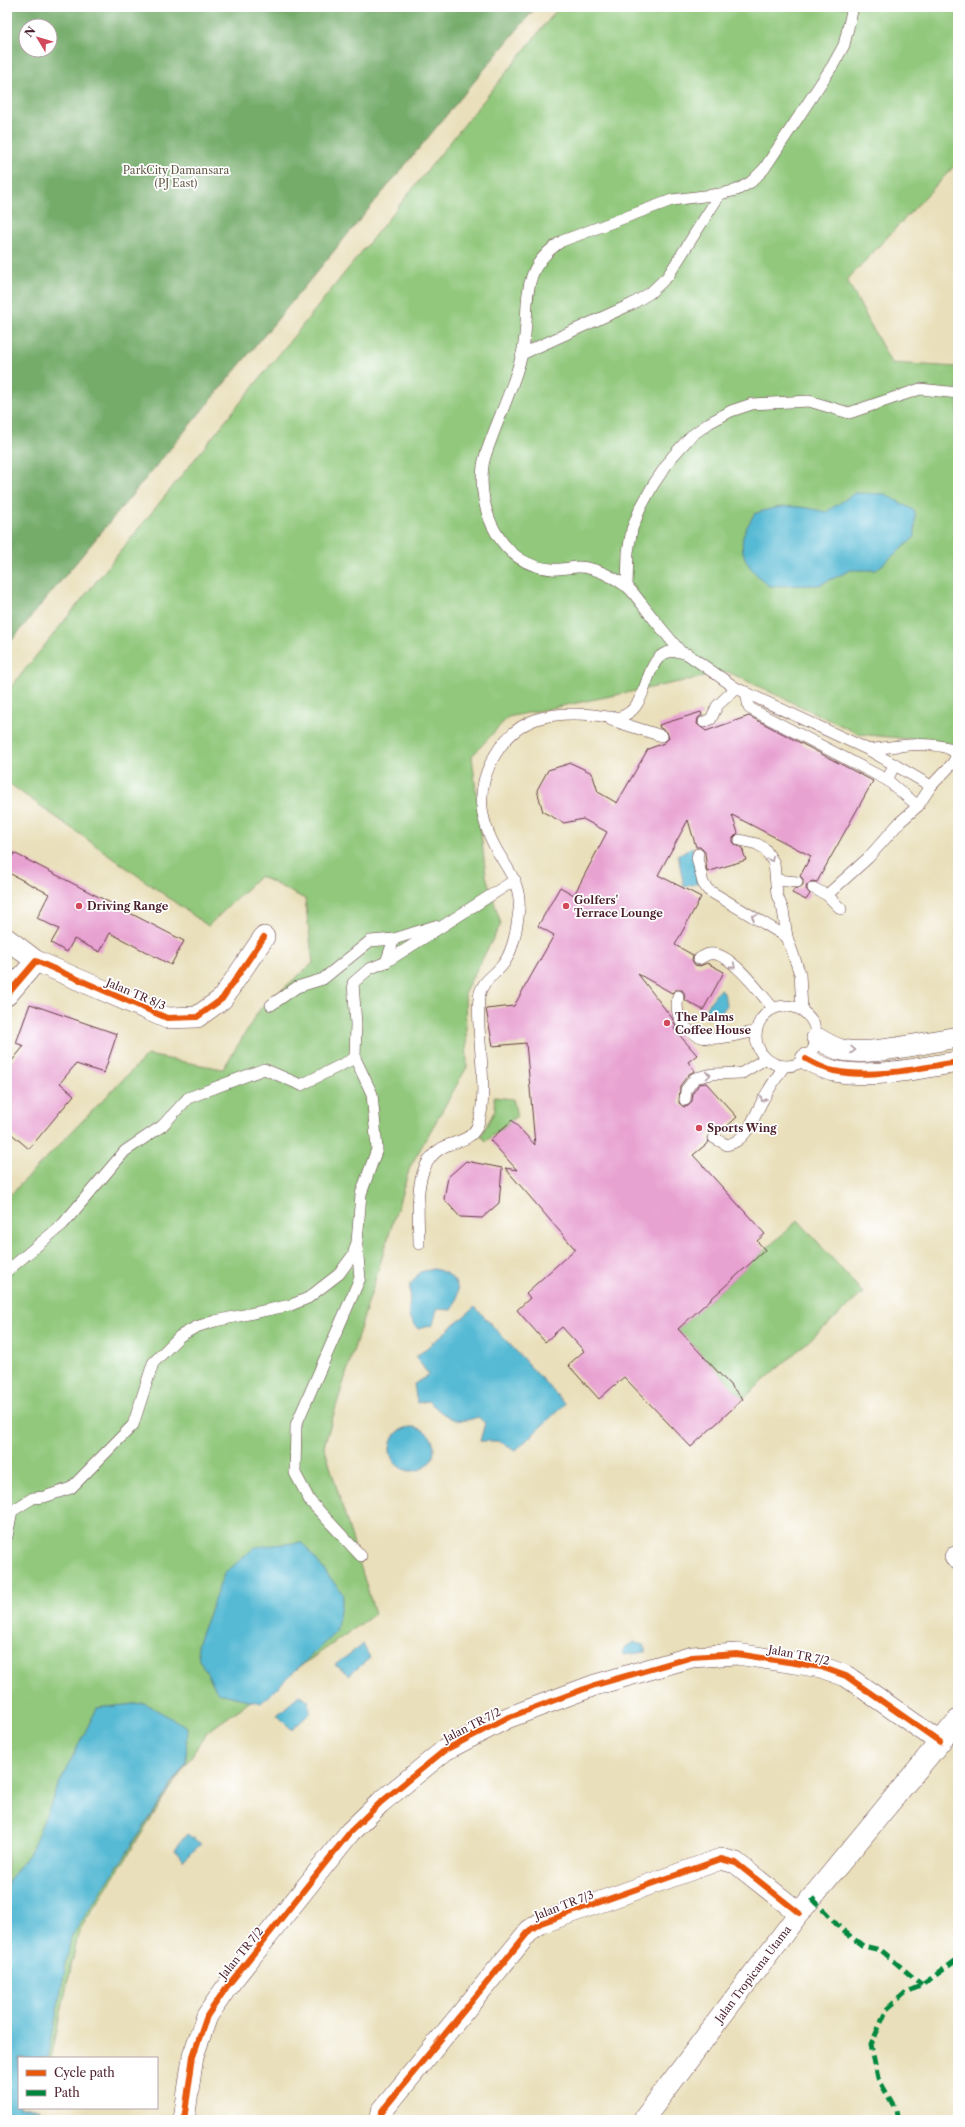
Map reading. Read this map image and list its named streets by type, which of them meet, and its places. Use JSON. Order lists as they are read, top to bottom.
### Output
{
  "streets": {
    "street": [
      "Jalan TR 8/3",
      "Jalan TR 7/2",
      "Jalan TR 7/3",
      "Jalan Tropicana Utama"
    ]
  },
  "crossings": [
    ["Jalan TR 7/2", "Jalan Tropicana Utama"],
    ["Jalan TR 7/3", "Jalan Tropicana Utama"]
  ],
  "parks": ["ParkCity Damansara (PJ East)"],
  "places": [
    "Driving Range",
    "Golfers' Terrace Lounge",
    "The Palms Coffee House",
    "Sports Wing"
  ],
  "legend": ["Cycle path", "Path"],
  "north": "top left"
}
